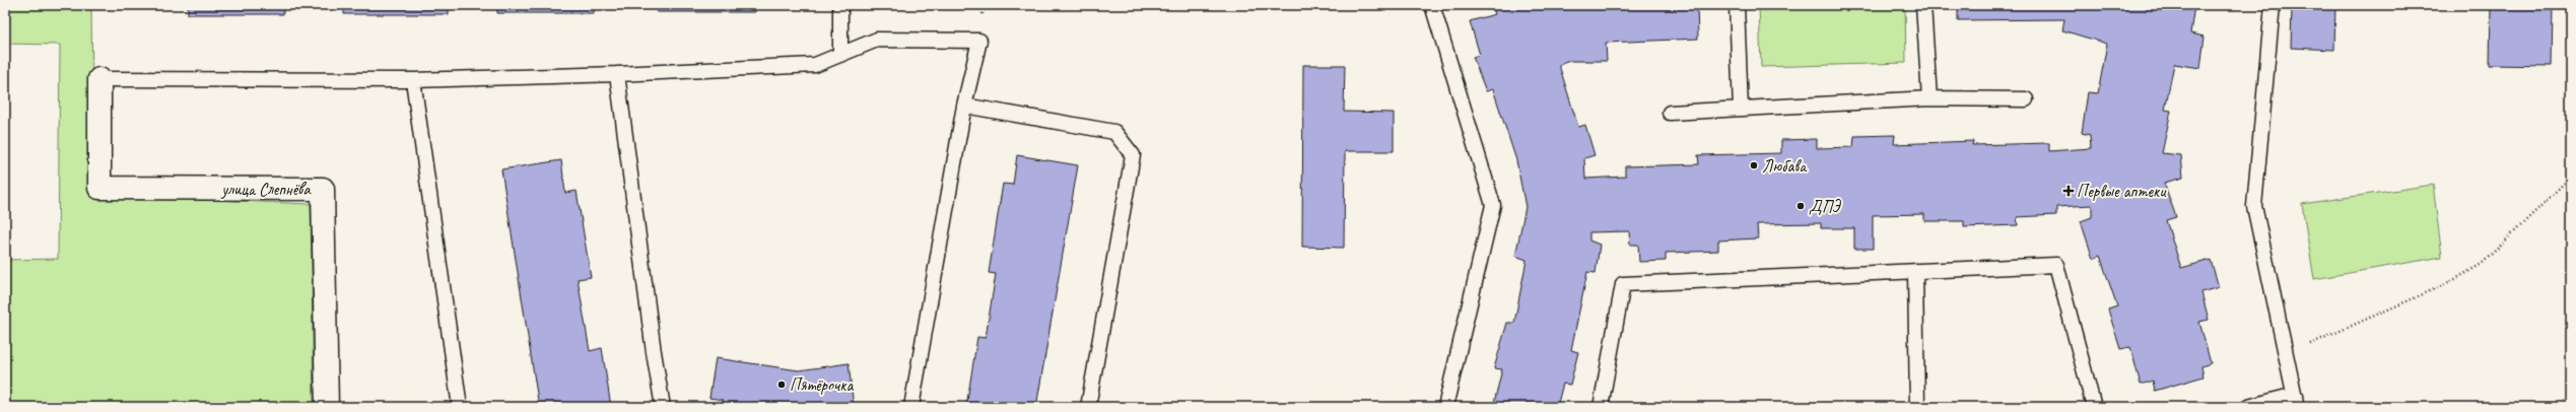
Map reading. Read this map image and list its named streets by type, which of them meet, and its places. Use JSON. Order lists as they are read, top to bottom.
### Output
{
  "streets": {
    "street": ["улица Слепнёва"]
  },
  "places": {
    "other": ["Любава", "ДПЭ", "Пятёрочка"],
    "health": ["Первые аптеки"]
  }
}
